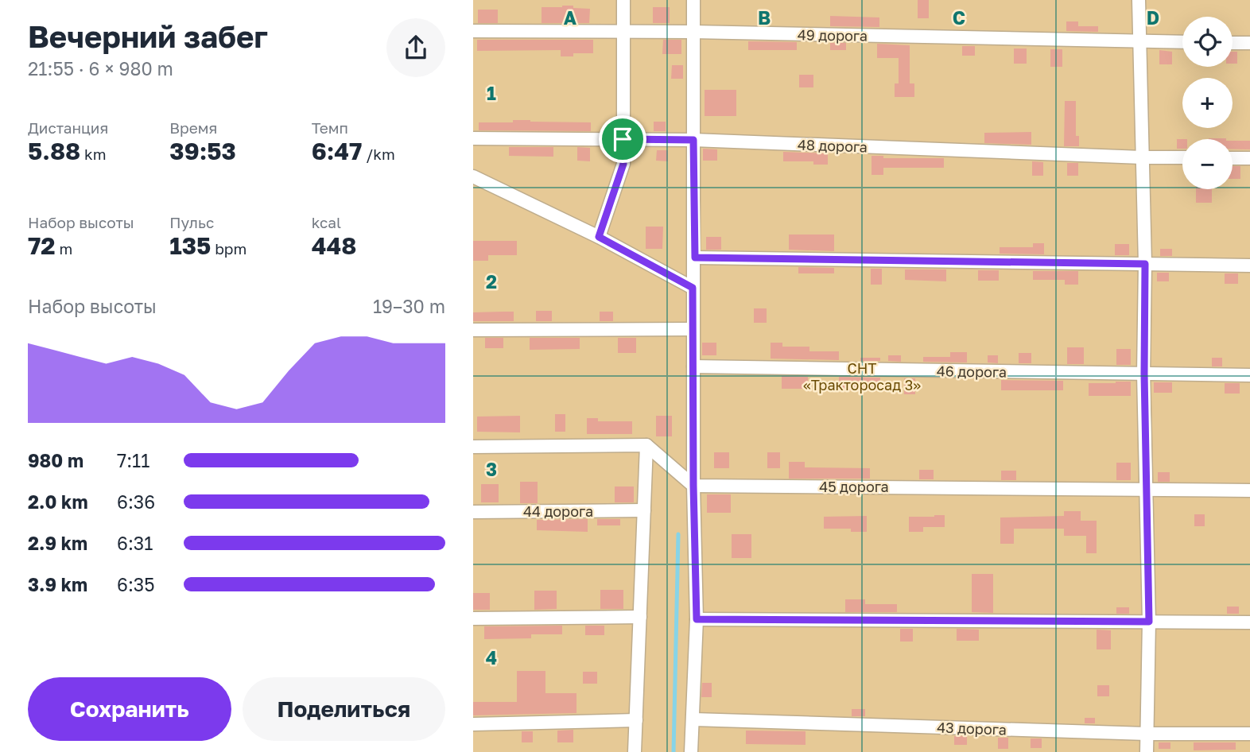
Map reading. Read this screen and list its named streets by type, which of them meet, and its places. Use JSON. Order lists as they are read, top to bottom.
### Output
{
  "streets": {
    "street": [
      "49 дорога",
      "48 дорога",
      "46 дорога",
      "45 дорога",
      "44 дорога",
      "43 дорога"
    ]
  },
  "parks": ["СНТ «Тракторосад 3»"],
  "page": {
    "heading": ["Вечерний забег", "21:55 · 6 × 980 m"],
    "map_buttons": ["+", "−"],
    "stats": [
      ["Дистанция", "5.88 km"],
      ["Время", "39:53"],
      ["Темп", "6:47 /km"],
      ["Набор высоты", "72 m"],
      ["Пульс", "135 bpm"],
      ["kcal", "448"]
    ],
    "chart": ["Набор высоты", "19–30 m"],
    "list": [
      {
        "name": "980 m",
        "note": "7:11"
      },
      {
        "name": "2.0 km",
        "note": "6:36"
      },
      {
        "name": "2.9 km",
        "note": "6:31"
      },
      {
        "name": "3.9 km",
        "note": "6:35"
      }
    ],
    "buttons": ["Сохранить", "Поделиться"]
  },
  "grid": {
    "columns": [
      "A",
      "B",
      "C",
      "D"
    ],
    "rows": [
      "1",
      "2",
      "3",
      "4"
    ]
  }
}
